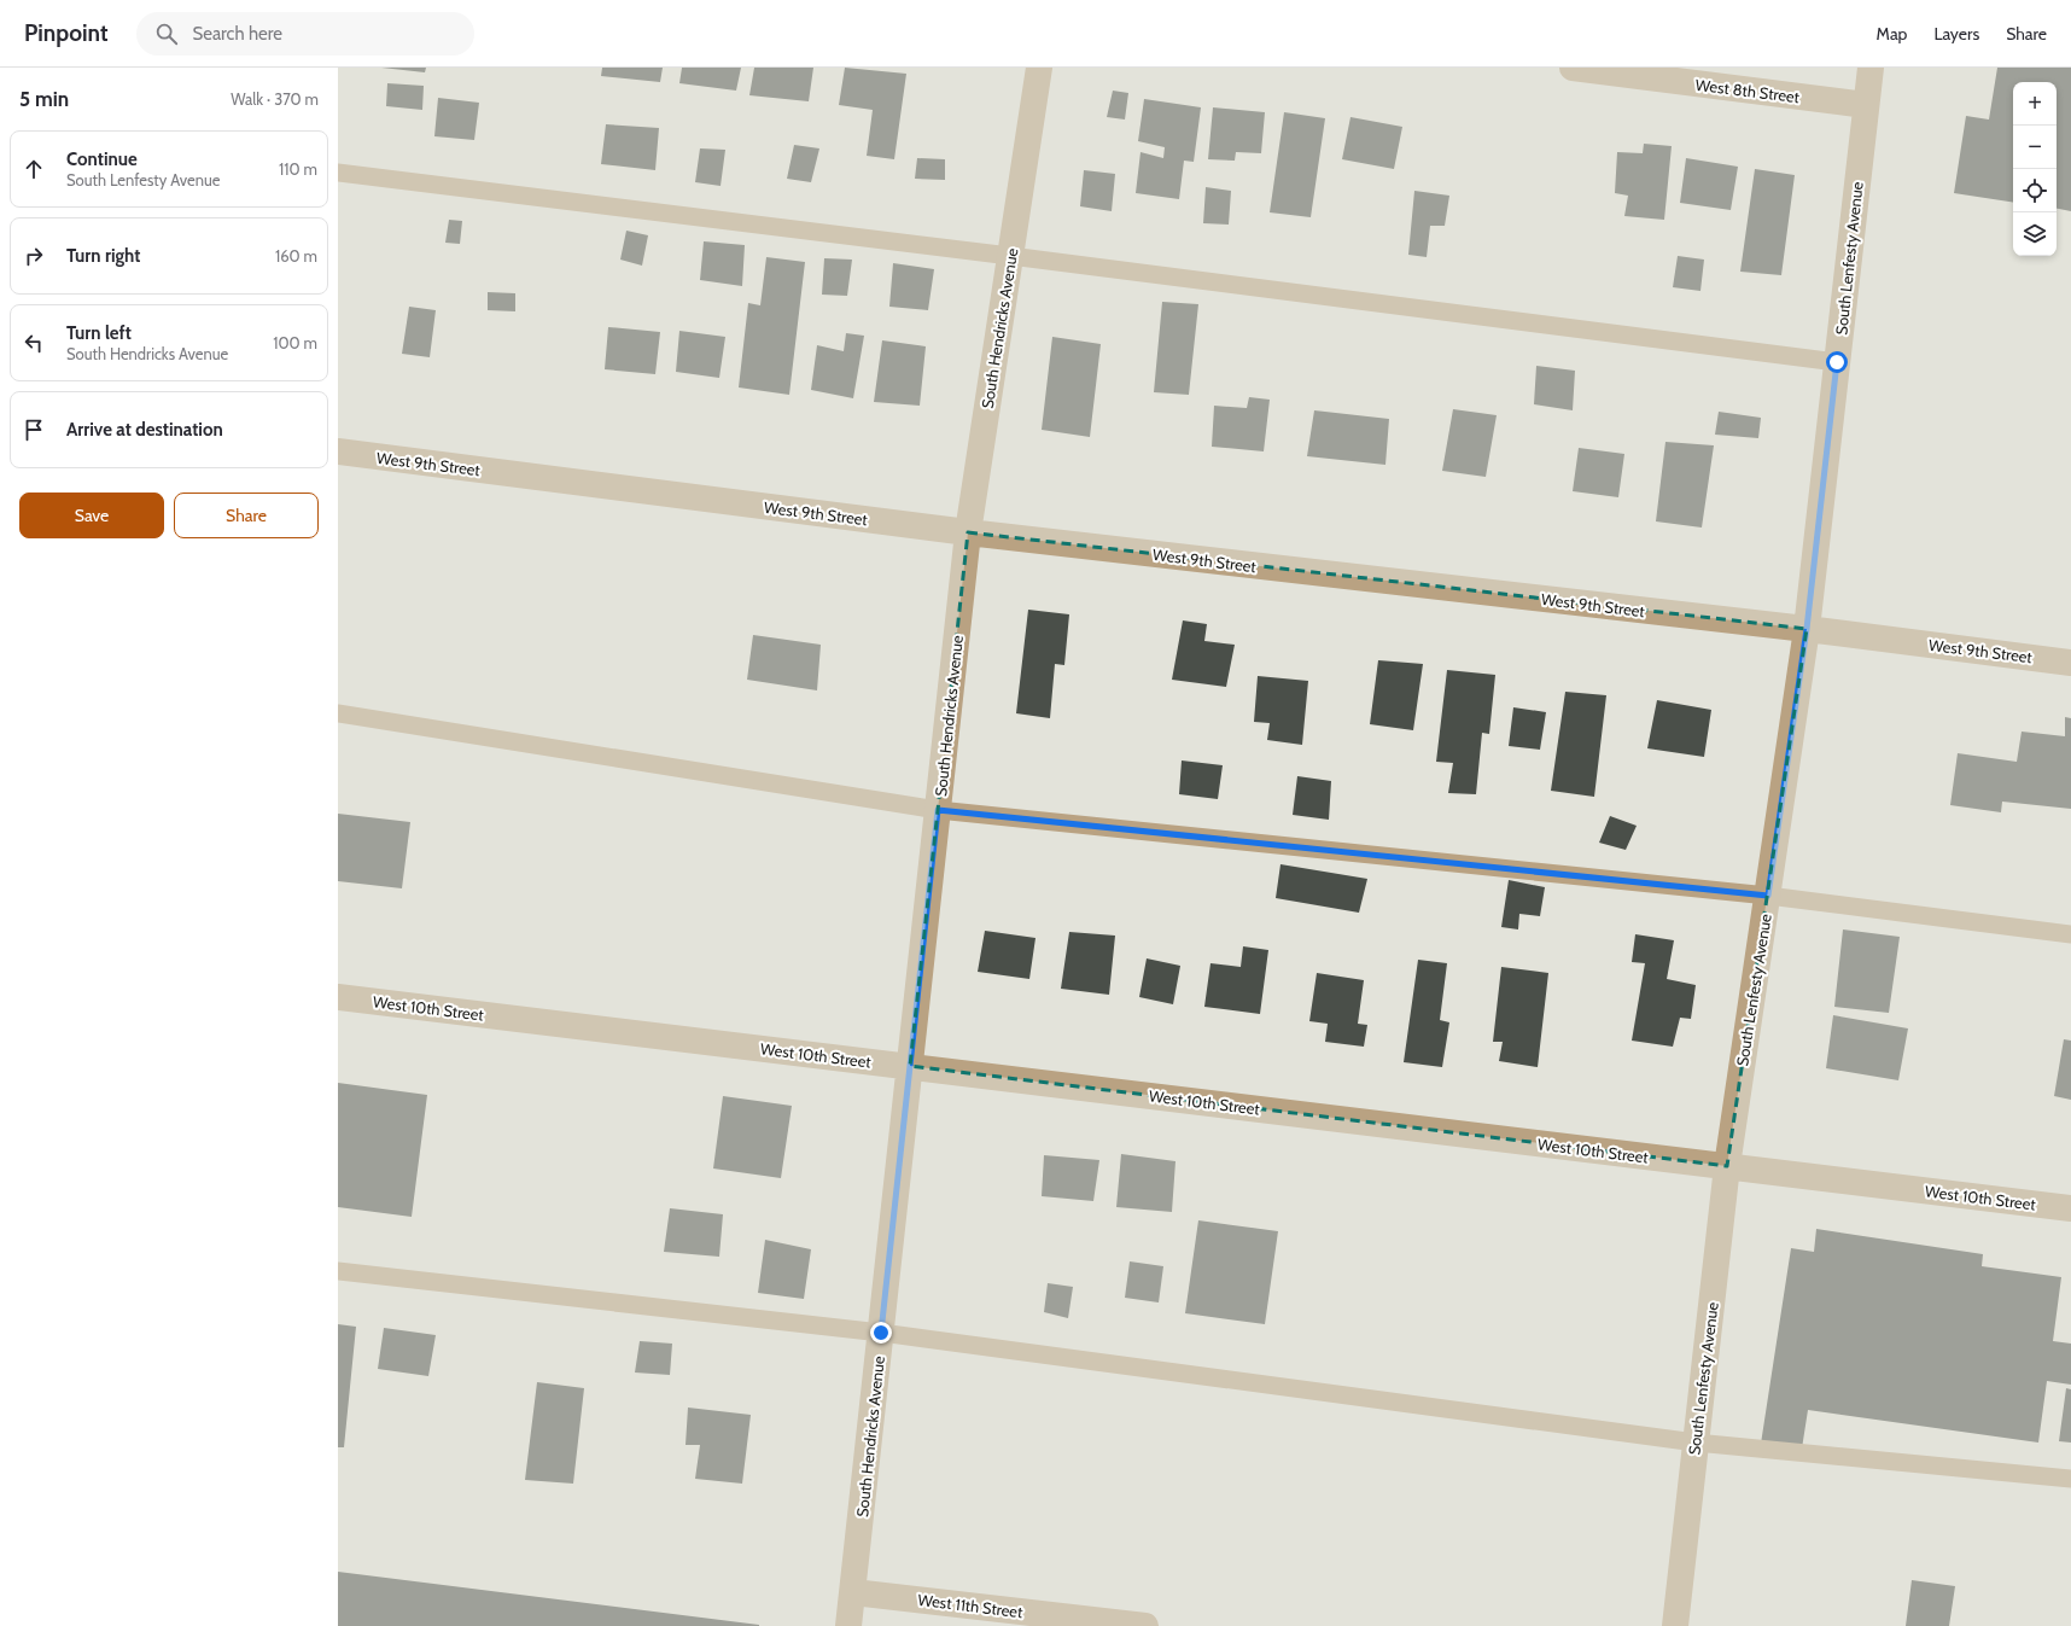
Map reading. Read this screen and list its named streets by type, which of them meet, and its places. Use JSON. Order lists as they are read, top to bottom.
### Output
{
  "streets": {
    "street": [
      "West 8th Street",
      "South Lenfesty Avenue",
      "South Hendricks Avenue",
      "West 9th Street",
      "West 10th Street",
      "West 11th Street"
    ]
  },
  "crossings": [
    ["West 8th Street", "South Lenfesty Avenue"],
    ["South Lenfesty Avenue", "West 9th Street"],
    ["South Lenfesty Avenue", "West 10th Street"],
    ["South Hendricks Avenue", "West 9th Street"],
    ["South Hendricks Avenue", "West 10th Street"],
    ["South Hendricks Avenue", "West 11th Street"]
  ],
  "page": {
    "header": "Pinpoint",
    "search": "Search here",
    "nav": ["Map", "Layers", "Share"],
    "heading": ["5 min", "Walk · 370 m"],
    "map_buttons": ["+", "−"],
    "list": [
      ["Continue", "South Lenfesty Avenue", "110 m"],
      ["Turn right", "160 m"],
      ["Turn left", "South Hendricks Avenue", "100 m"],
      "Arrive at destination"
    ],
    "buttons": ["Save", "Share"]
  }
}
